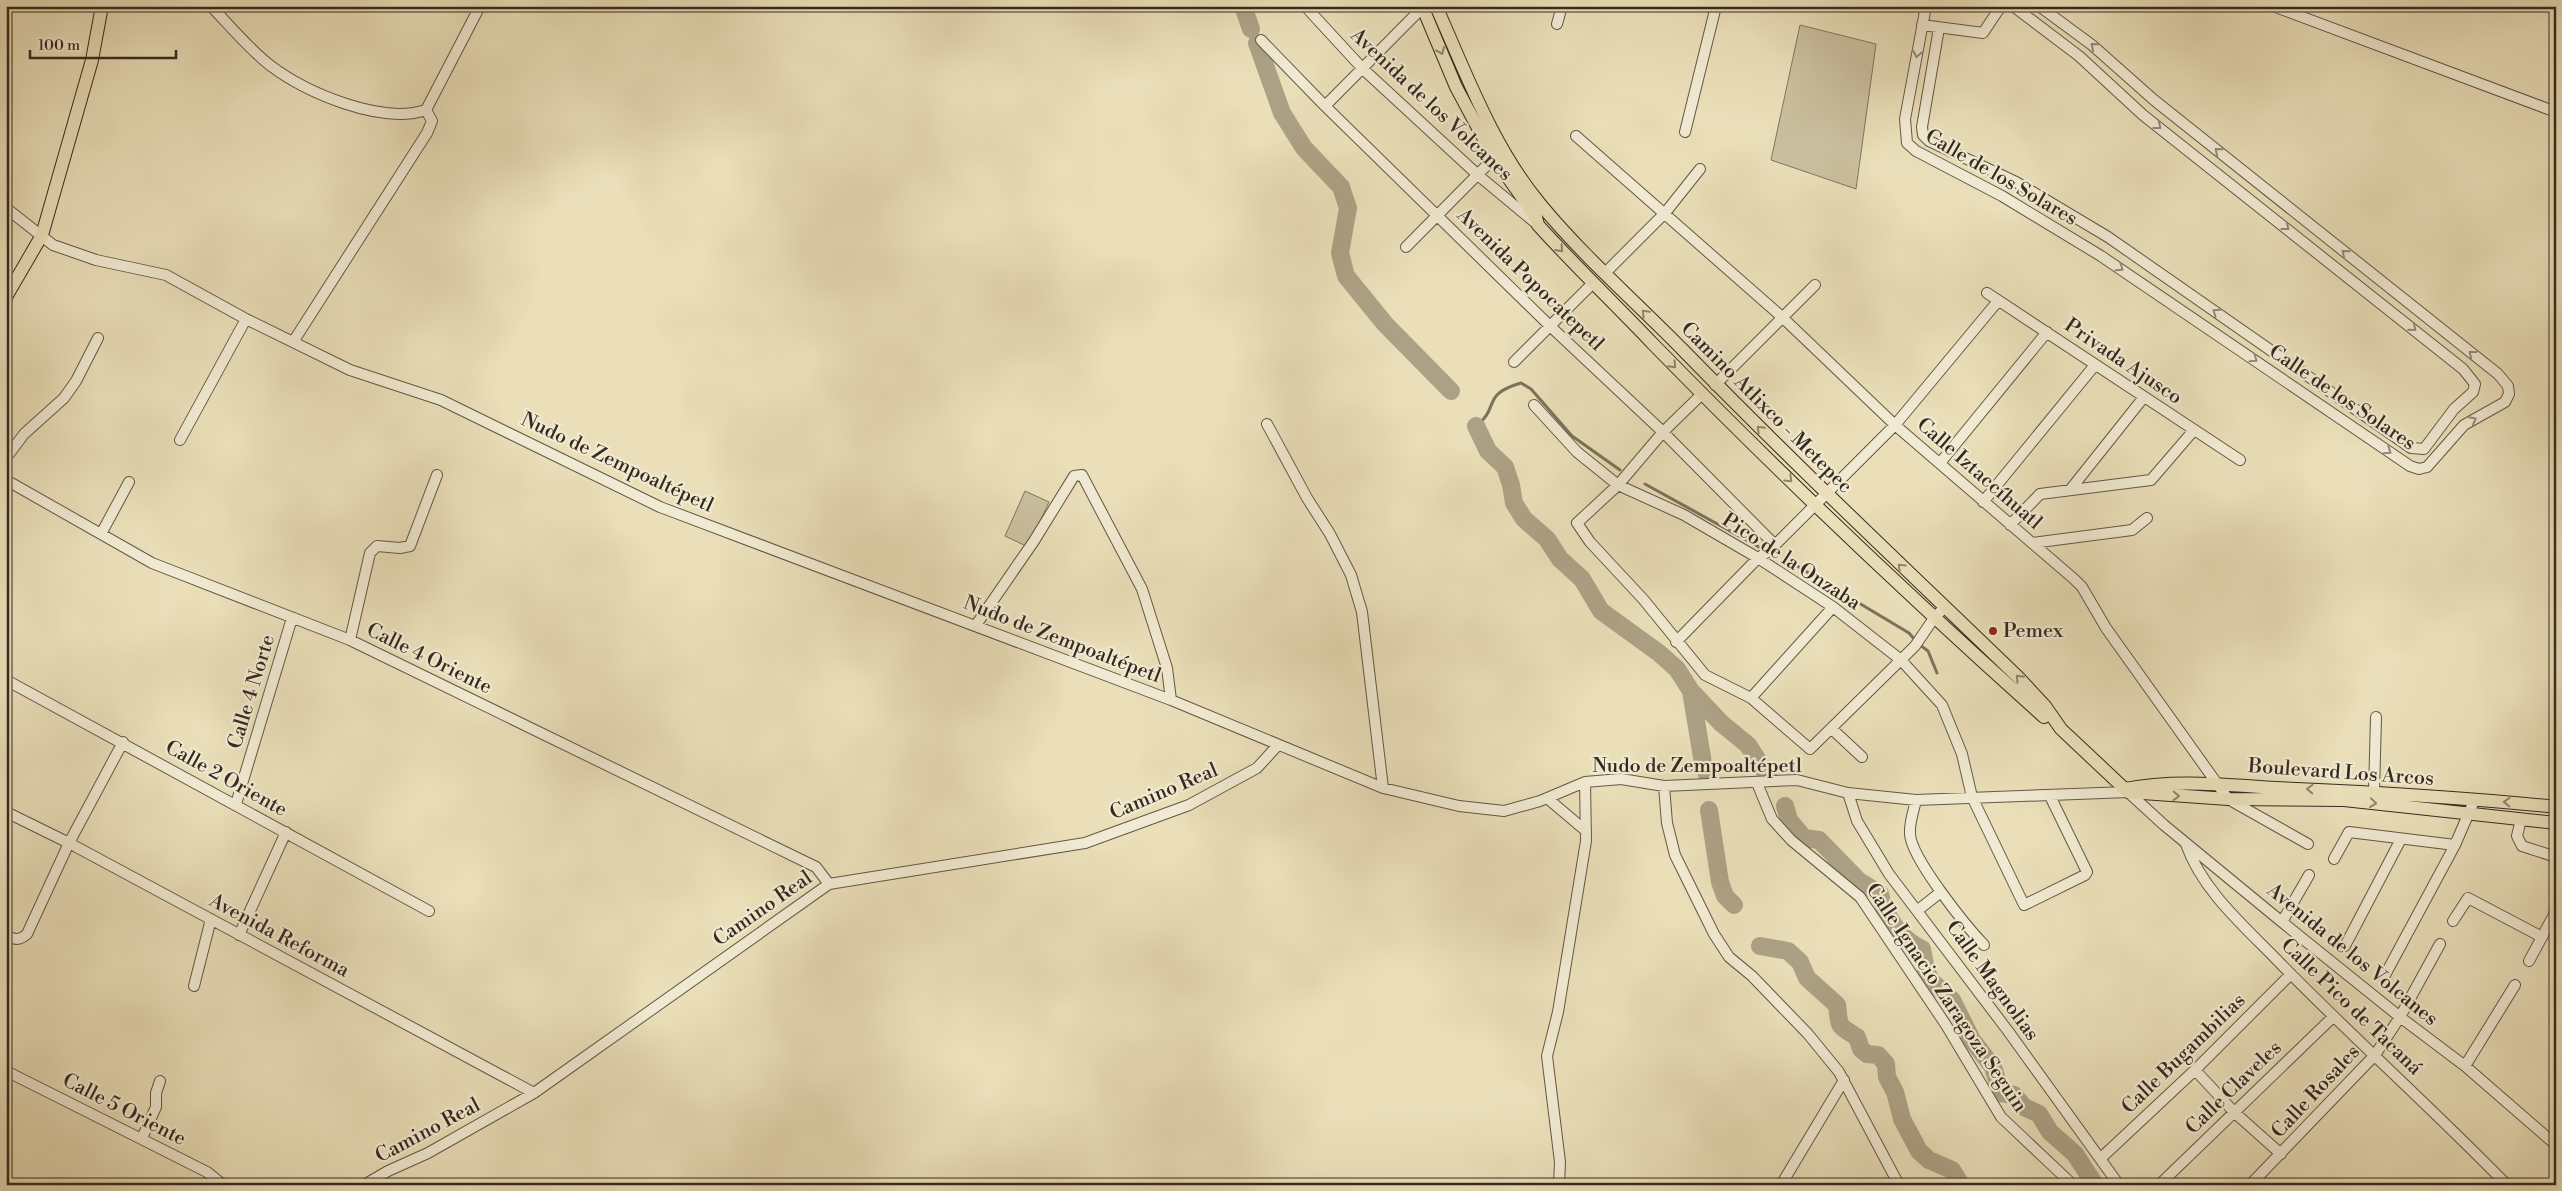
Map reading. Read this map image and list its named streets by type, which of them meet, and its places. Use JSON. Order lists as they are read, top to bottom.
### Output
{
  "streets": {
    "main road": ["Camino Atlixco - Metepec", "Boulevard Los Arcos"],
    "street": [
      "Avenida de los Volcanes",
      "Calle de los Solares",
      "Avenida Popocatepetl",
      "Privada Ajusco",
      "Nudo de Zempoaltépetl",
      "Calle Iztaccíhuatl",
      "Pico de la Onzaba",
      "Calle 4 Oriente",
      "Calle 4 Norte",
      "Calle 2 Oriente",
      "Camino Real",
      "Avenida Reforma",
      "Calle Magnolias",
      "Calle Ignacio Zaragoza Seguin",
      "Calle Pico de Tacaná",
      "Calle Bugambilias",
      "Calle Claveles",
      "Calle Rosales",
      "Calle 5 Oriente"
    ]
  },
  "crossings": [
    ["Avenida de los Volcanes", "Camino Atlixco - Metepec"],
    ["Avenida de los Volcanes", "Nudo de Zempoaltépetl"],
    ["Avenida de los Volcanes", "Boulevard Los Arcos"],
    ["Avenida de los Volcanes", "Calle Pico de Tacaná"],
    ["Avenida de los Volcanes", "Calle Rosales"],
    ["Camino Atlixco - Metepec", "Nudo de Zempoaltépetl"],
    ["Camino Atlixco - Metepec", "Boulevard Los Arcos"],
    ["Nudo de Zempoaltépetl", "Pico de la Onzaba"],
    ["Nudo de Zempoaltépetl", "Boulevard Los Arcos"],
    ["Nudo de Zempoaltépetl", "Camino Real"],
    ["Nudo de Zempoaltépetl", "Calle Magnolias"],
    ["Nudo de Zempoaltépetl", "Calle Ignacio Zaragoza Seguin"],
    ["Calle Iztaccíhuatl", "Boulevard Los Arcos"],
    ["Calle 4 Oriente", "Calle 4 Norte"],
    ["Calle 4 Oriente", "Camino Real"],
    ["Calle 4 Norte", "Calle 2 Oriente"],
    ["Camino Real", "Avenida Reforma"],
    ["Calle Magnolias", "Calle Bugambilias"],
    ["Calle Pico de Tacaná", "Calle Bugambilias"],
    ["Calle Pico de Tacaná", "Calle Claveles"],
    ["Calle Pico de Tacaná", "Calle Rosales"]
  ],
  "places": ["Pemex"],
  "scale_bar": "100 m"
}
